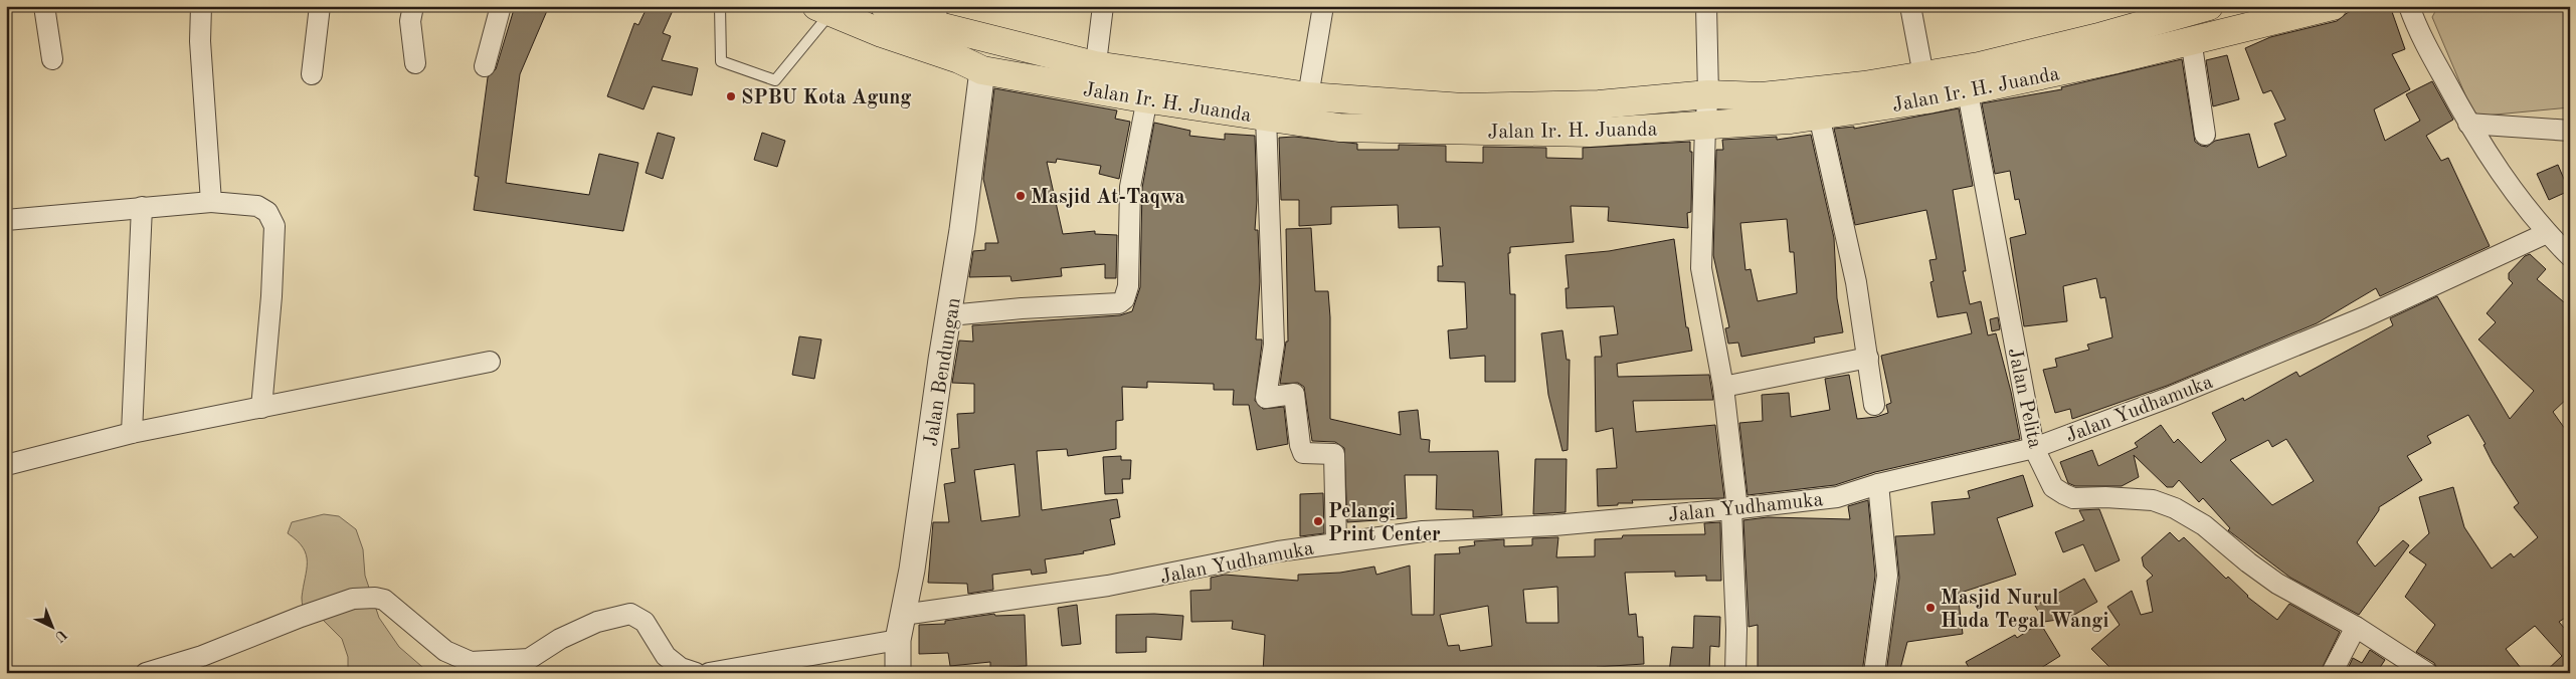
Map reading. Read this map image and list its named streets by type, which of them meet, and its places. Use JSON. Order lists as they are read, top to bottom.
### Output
{
  "streets": {
    "highway": ["Jalan Ir. H. Juanda"],
    "street": ["Jalan Bendungan", "Jalan Pelita", "Jalan Yudhamuka"]
  },
  "crossings": [
    ["Jalan Ir. H. Juanda", "Jalan Bendungan"],
    ["Jalan Ir. H. Juanda", "Jalan Pelita"],
    ["Jalan Bendungan", "Jalan Yudhamuka"],
    ["Jalan Pelita", "Jalan Yudhamuka"]
  ],
  "places": [
    "SPBU Kota Agung",
    "Masjid At-Taqwa",
    "Pelangi Print Center",
    "Masjid Nurul Huda Tegal Wangi"
  ],
  "north": "bottom right"
}
